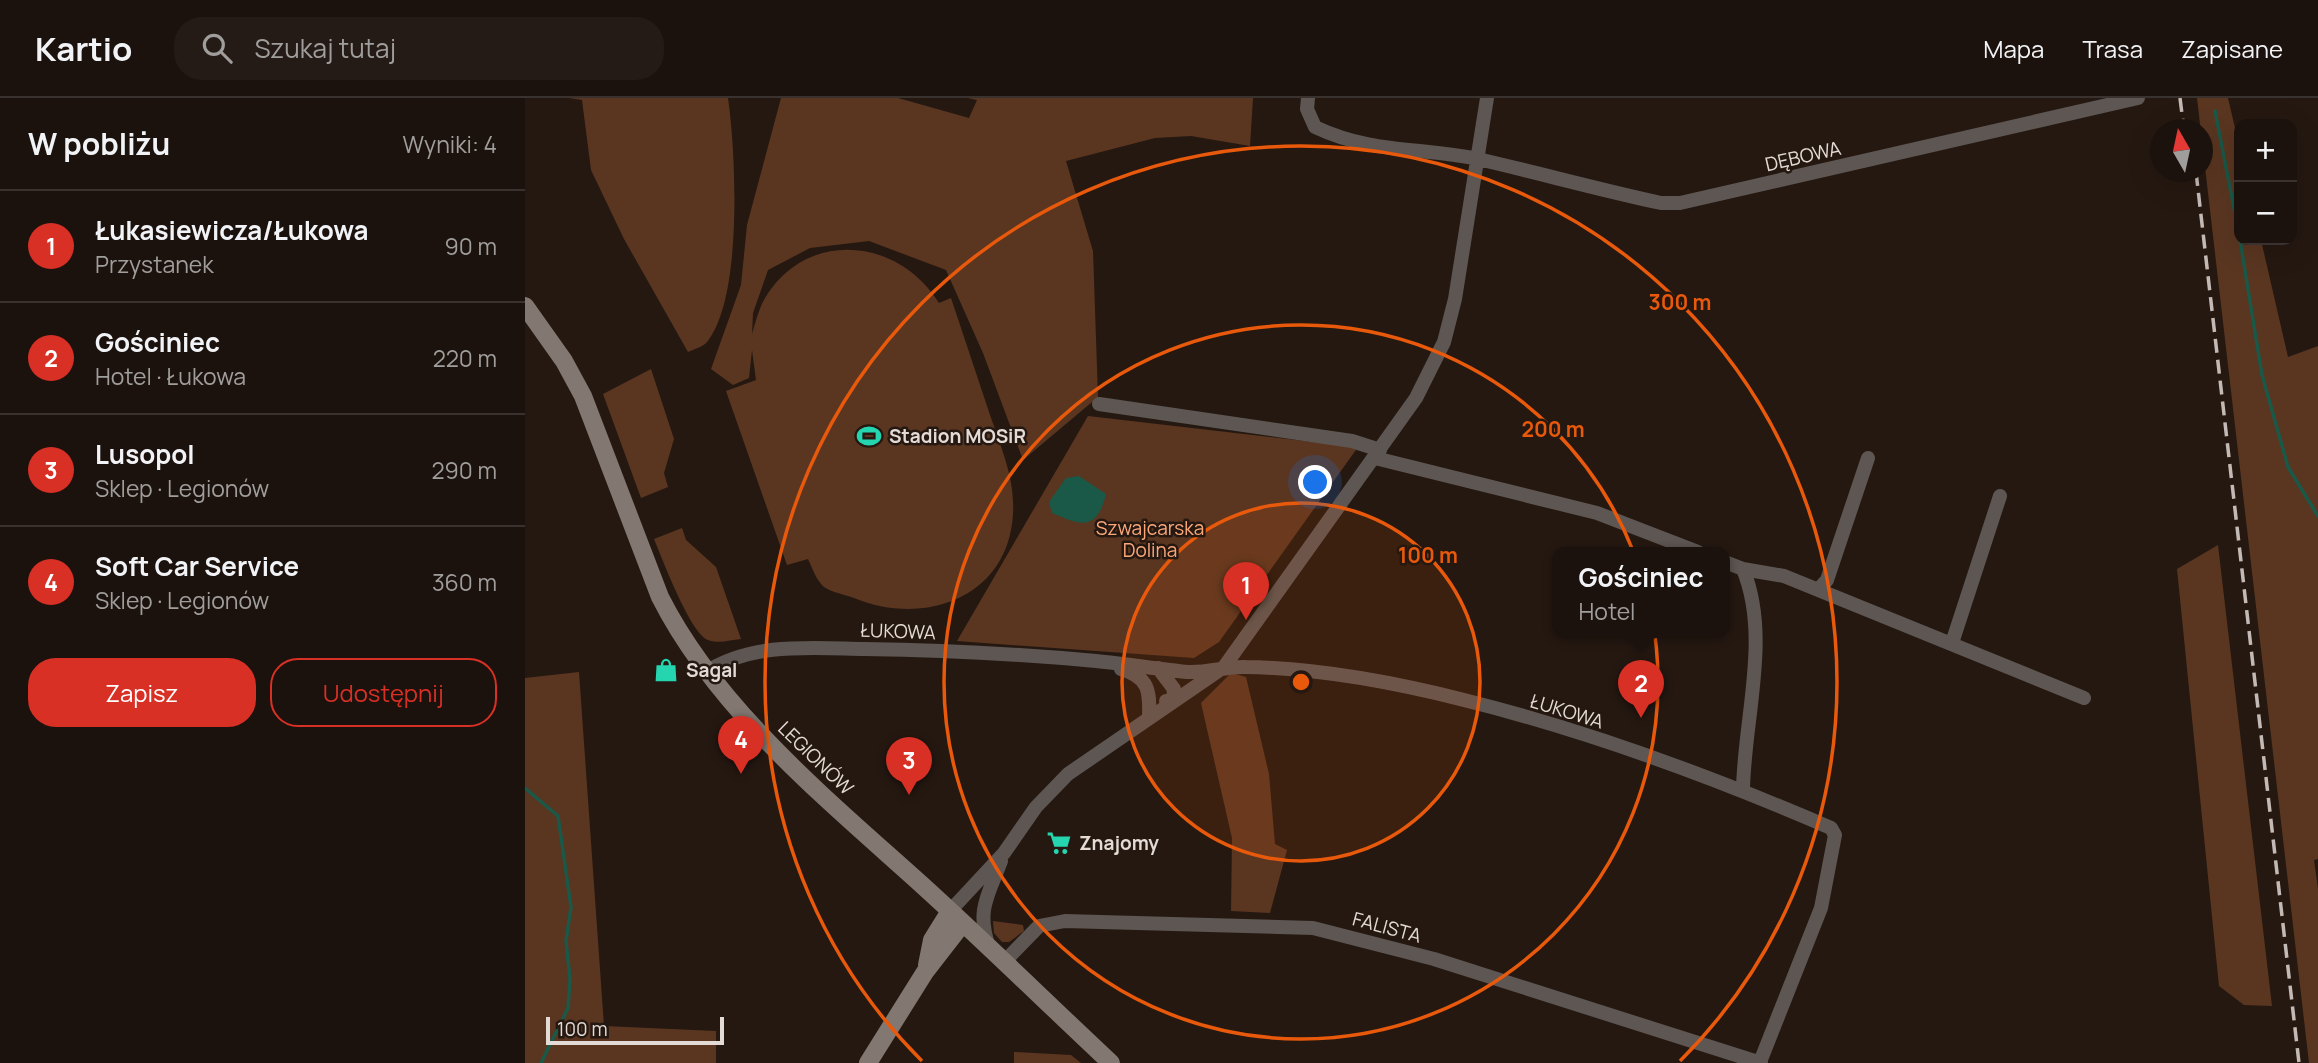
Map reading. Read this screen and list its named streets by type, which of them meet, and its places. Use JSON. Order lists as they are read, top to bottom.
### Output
{
  "streets": {
    "street": [
      "DĘBOWA",
      "ŁUKOWA",
      "LEGIONÓW",
      "FALISTA"
    ]
  },
  "crossings": [
    ["ŁUKOWA", "LEGIONÓW"],
    ["ŁUKOWA", "FALISTA"],
    ["LEGIONÓW", "FALISTA"]
  ],
  "parks": ["Szwajcarska Dolina"],
  "places": {
    "sports": ["Stadion MOSiR"],
    "shop": ["Sagal"],
    "supermarket": ["Znajomy"]
  },
  "scale_bar": "100 m",
  "north": "top",
  "page": {
    "header": "Kartio",
    "search": "Szukaj tutaj",
    "nav": ["Mapa", "Trasa", "Zapisane"],
    "heading": ["W pobliżu", "Wyniki: 4"],
    "map_buttons": ["+", "−"],
    "list": [
      {
        "mark": "1",
        "name": "Łukasiewicza/Łukowa",
        "note": "Przystanek",
        "value": "90 m"
      },
      {
        "mark": "2",
        "name": "Gościniec",
        "note": "Hotel · Łukowa",
        "value": "220 m"
      },
      {
        "mark": "3",
        "name": "Lusopol",
        "note": "Sklep · Legionów",
        "value": "290 m"
      },
      {
        "mark": "4",
        "name": "Soft Car Service",
        "note": "Sklep · Legionów",
        "value": "360 m"
      }
    ],
    "popup": ["Gościniec", "Hotel"],
    "pins": [
      "1",
      "2",
      "4",
      "3"
    ],
    "buttons": ["Zapisz", "Udostępnij"],
    "scale": "100 m"
  },
  "rings": ["300 m", "200 m", "100 m"]
}
